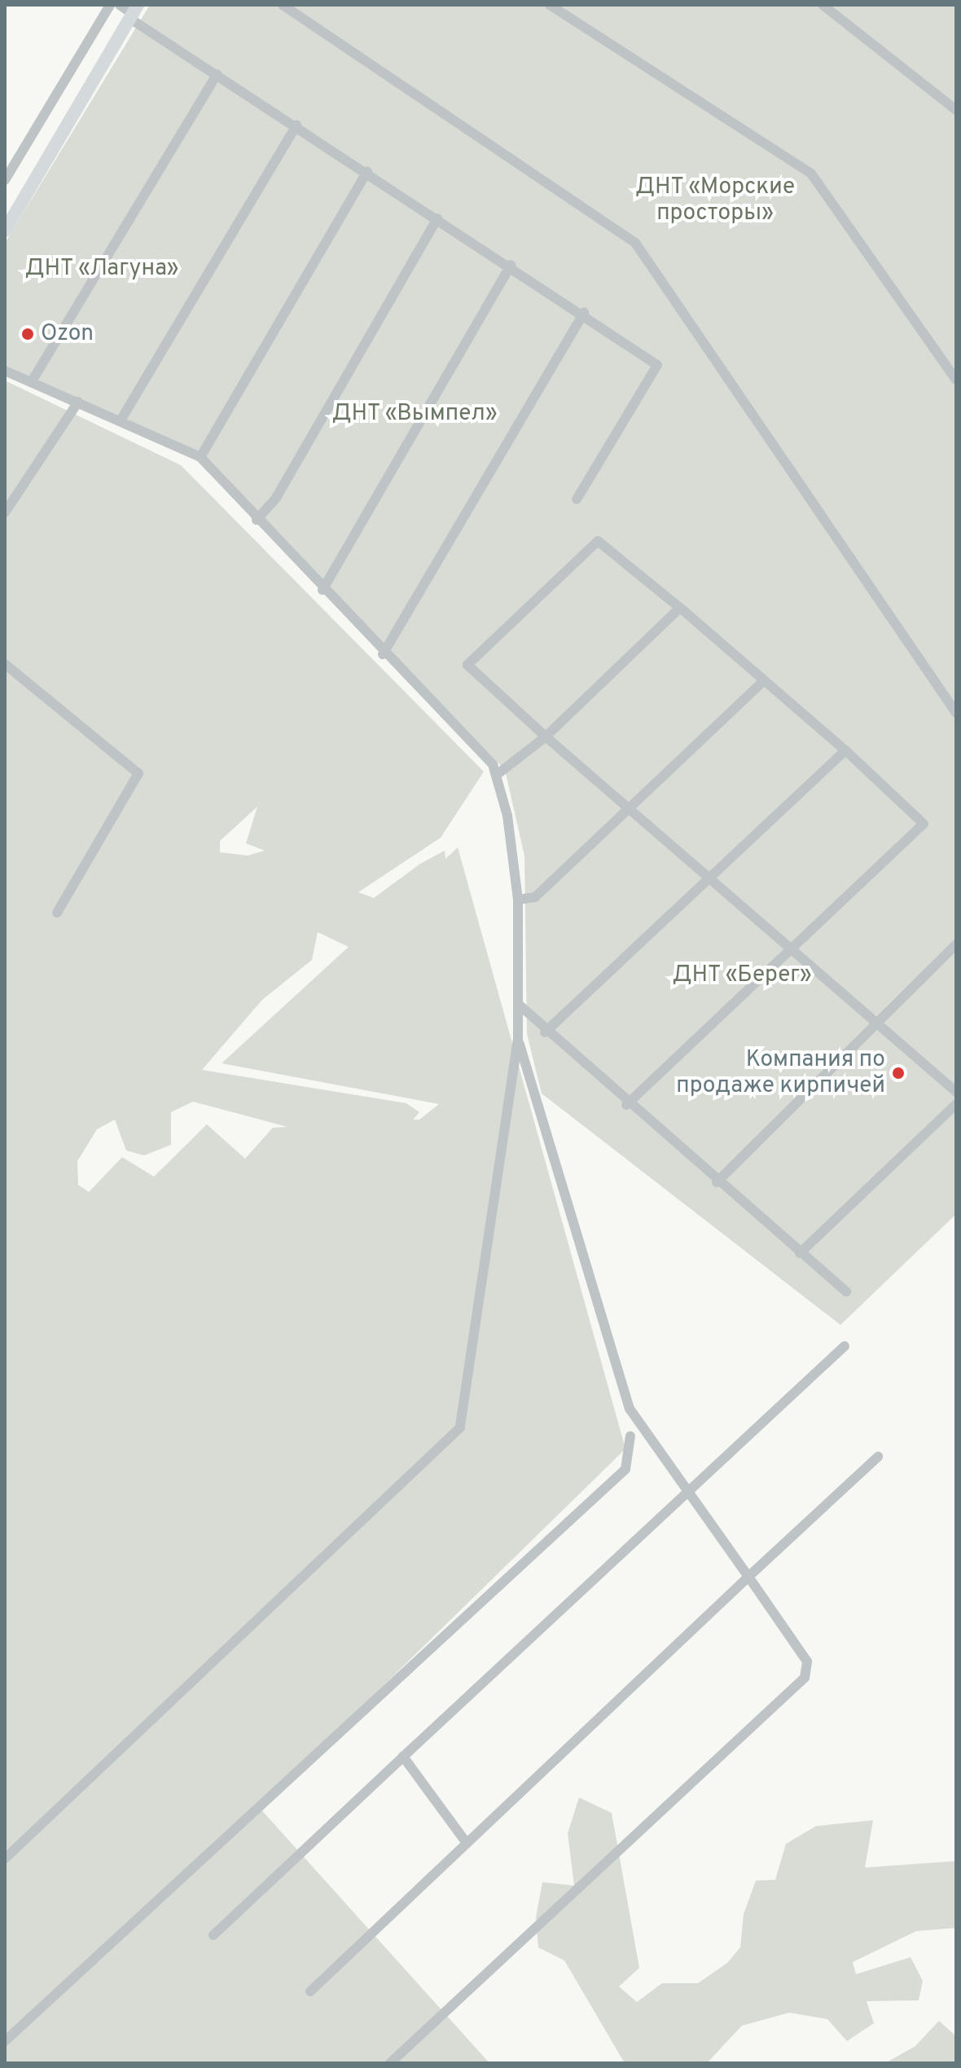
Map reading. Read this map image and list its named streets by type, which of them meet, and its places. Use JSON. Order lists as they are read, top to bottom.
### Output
{
  "parks": [
    "ДНТ «Морские просторы»",
    "ДНТ «Лагуна»",
    "ДНТ «Вымпел»",
    "ДНТ «Берег»"
  ],
  "places": ["Ozon", "Компания по продаже кирпичей"]
}
